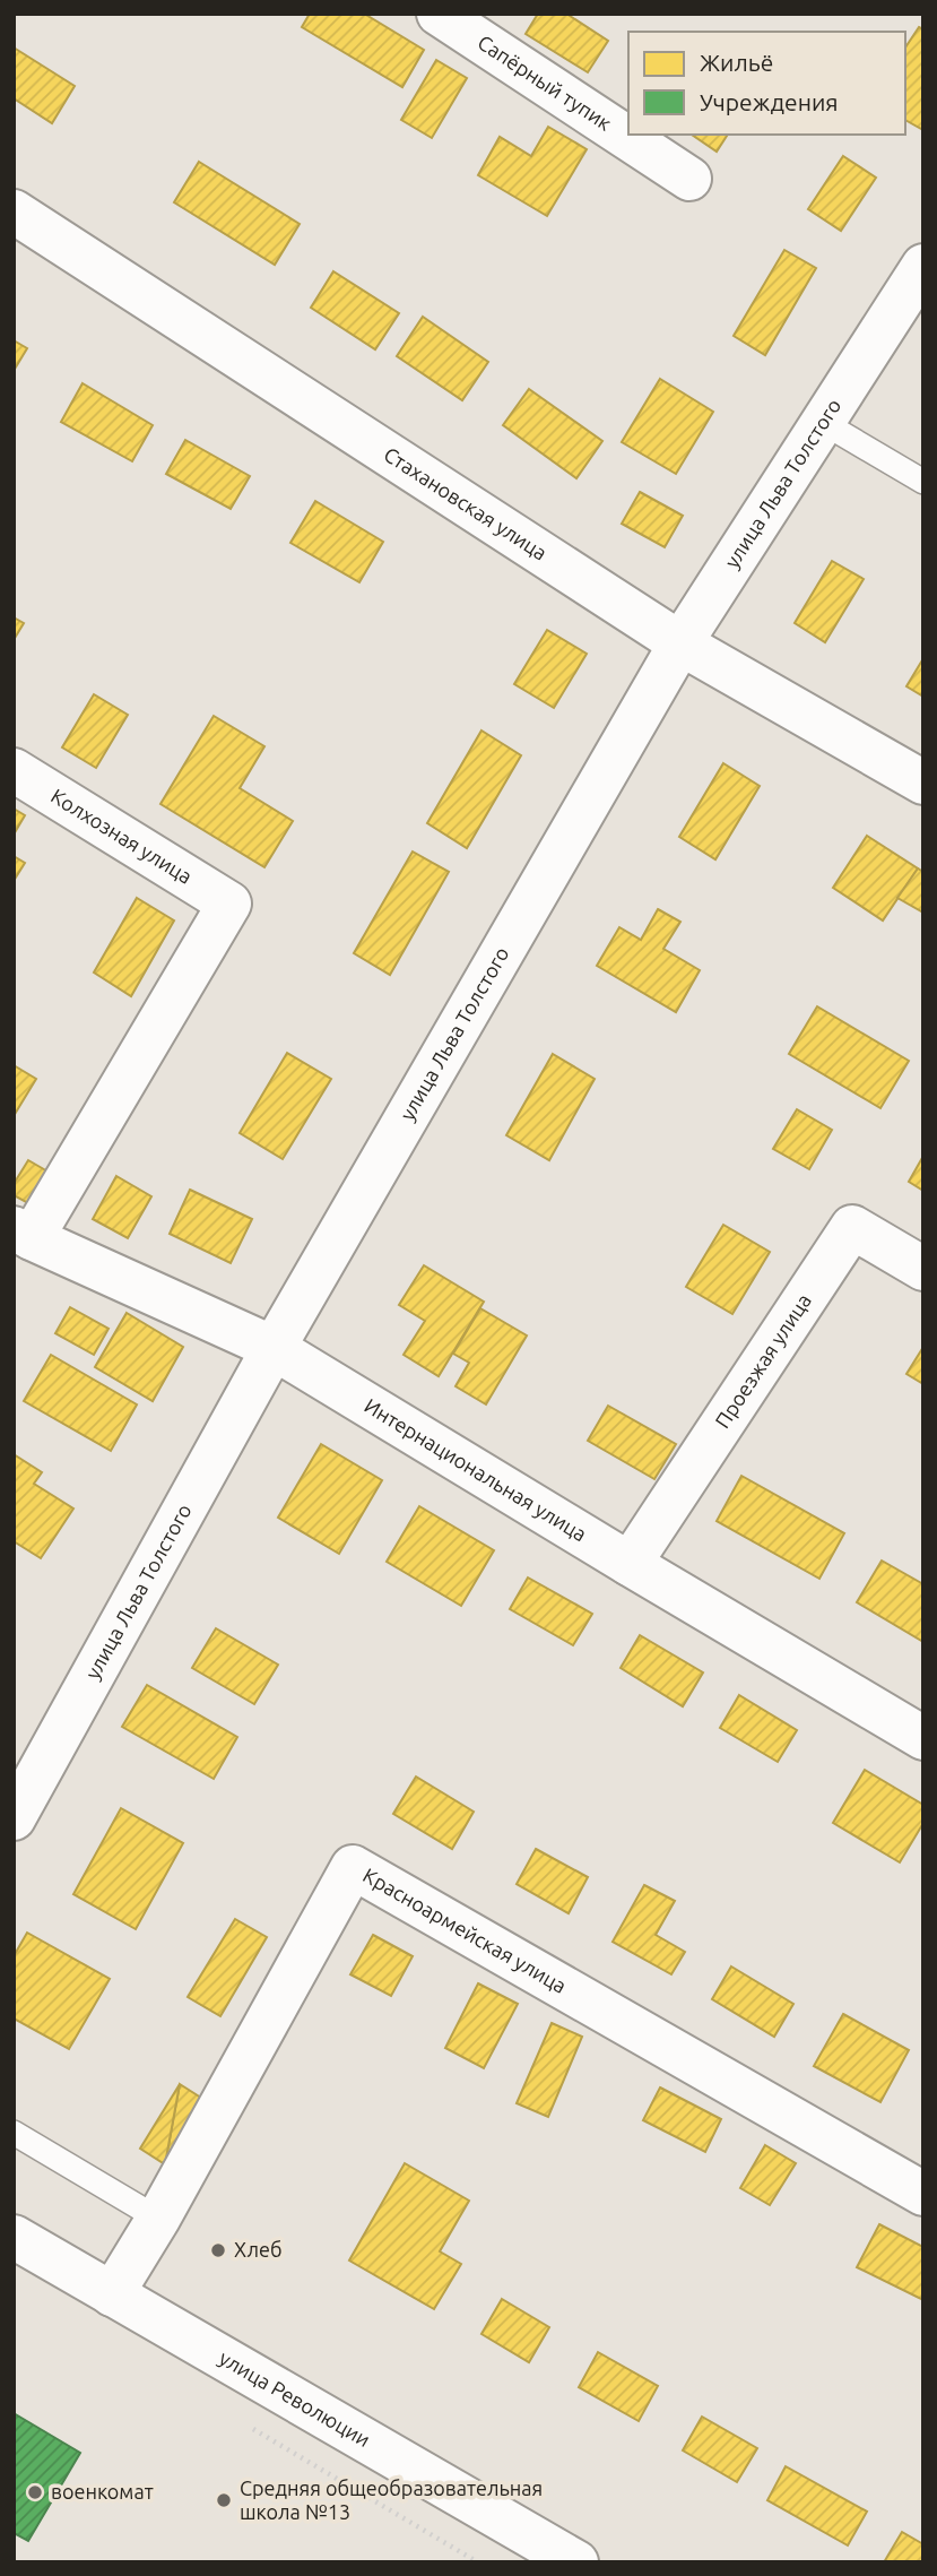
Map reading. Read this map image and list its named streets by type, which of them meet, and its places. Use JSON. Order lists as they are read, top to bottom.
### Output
{
  "streets": {
    "street": [
      "Сапёрный тупик",
      "улица Льва Толстого",
      "Стахановская улица",
      "Колхозная улица",
      "Проезжая улица",
      "Интернациональная улица",
      "Красноармейская улица",
      "улица Революции"
    ]
  },
  "crossings": [
    ["улица Льва Толстого", "Стахановская улица"],
    ["улица Льва Толстого", "Интернациональная улица"],
    ["Колхозная улица", "Интернациональная улица"],
    ["Проезжая улица", "Интернациональная улица"]
  ],
  "places": ["Хлеб", "военкомат", "Средняя общеобразовательная школа №13"],
  "legend": ["Жильё", "Учреждения"]
}
